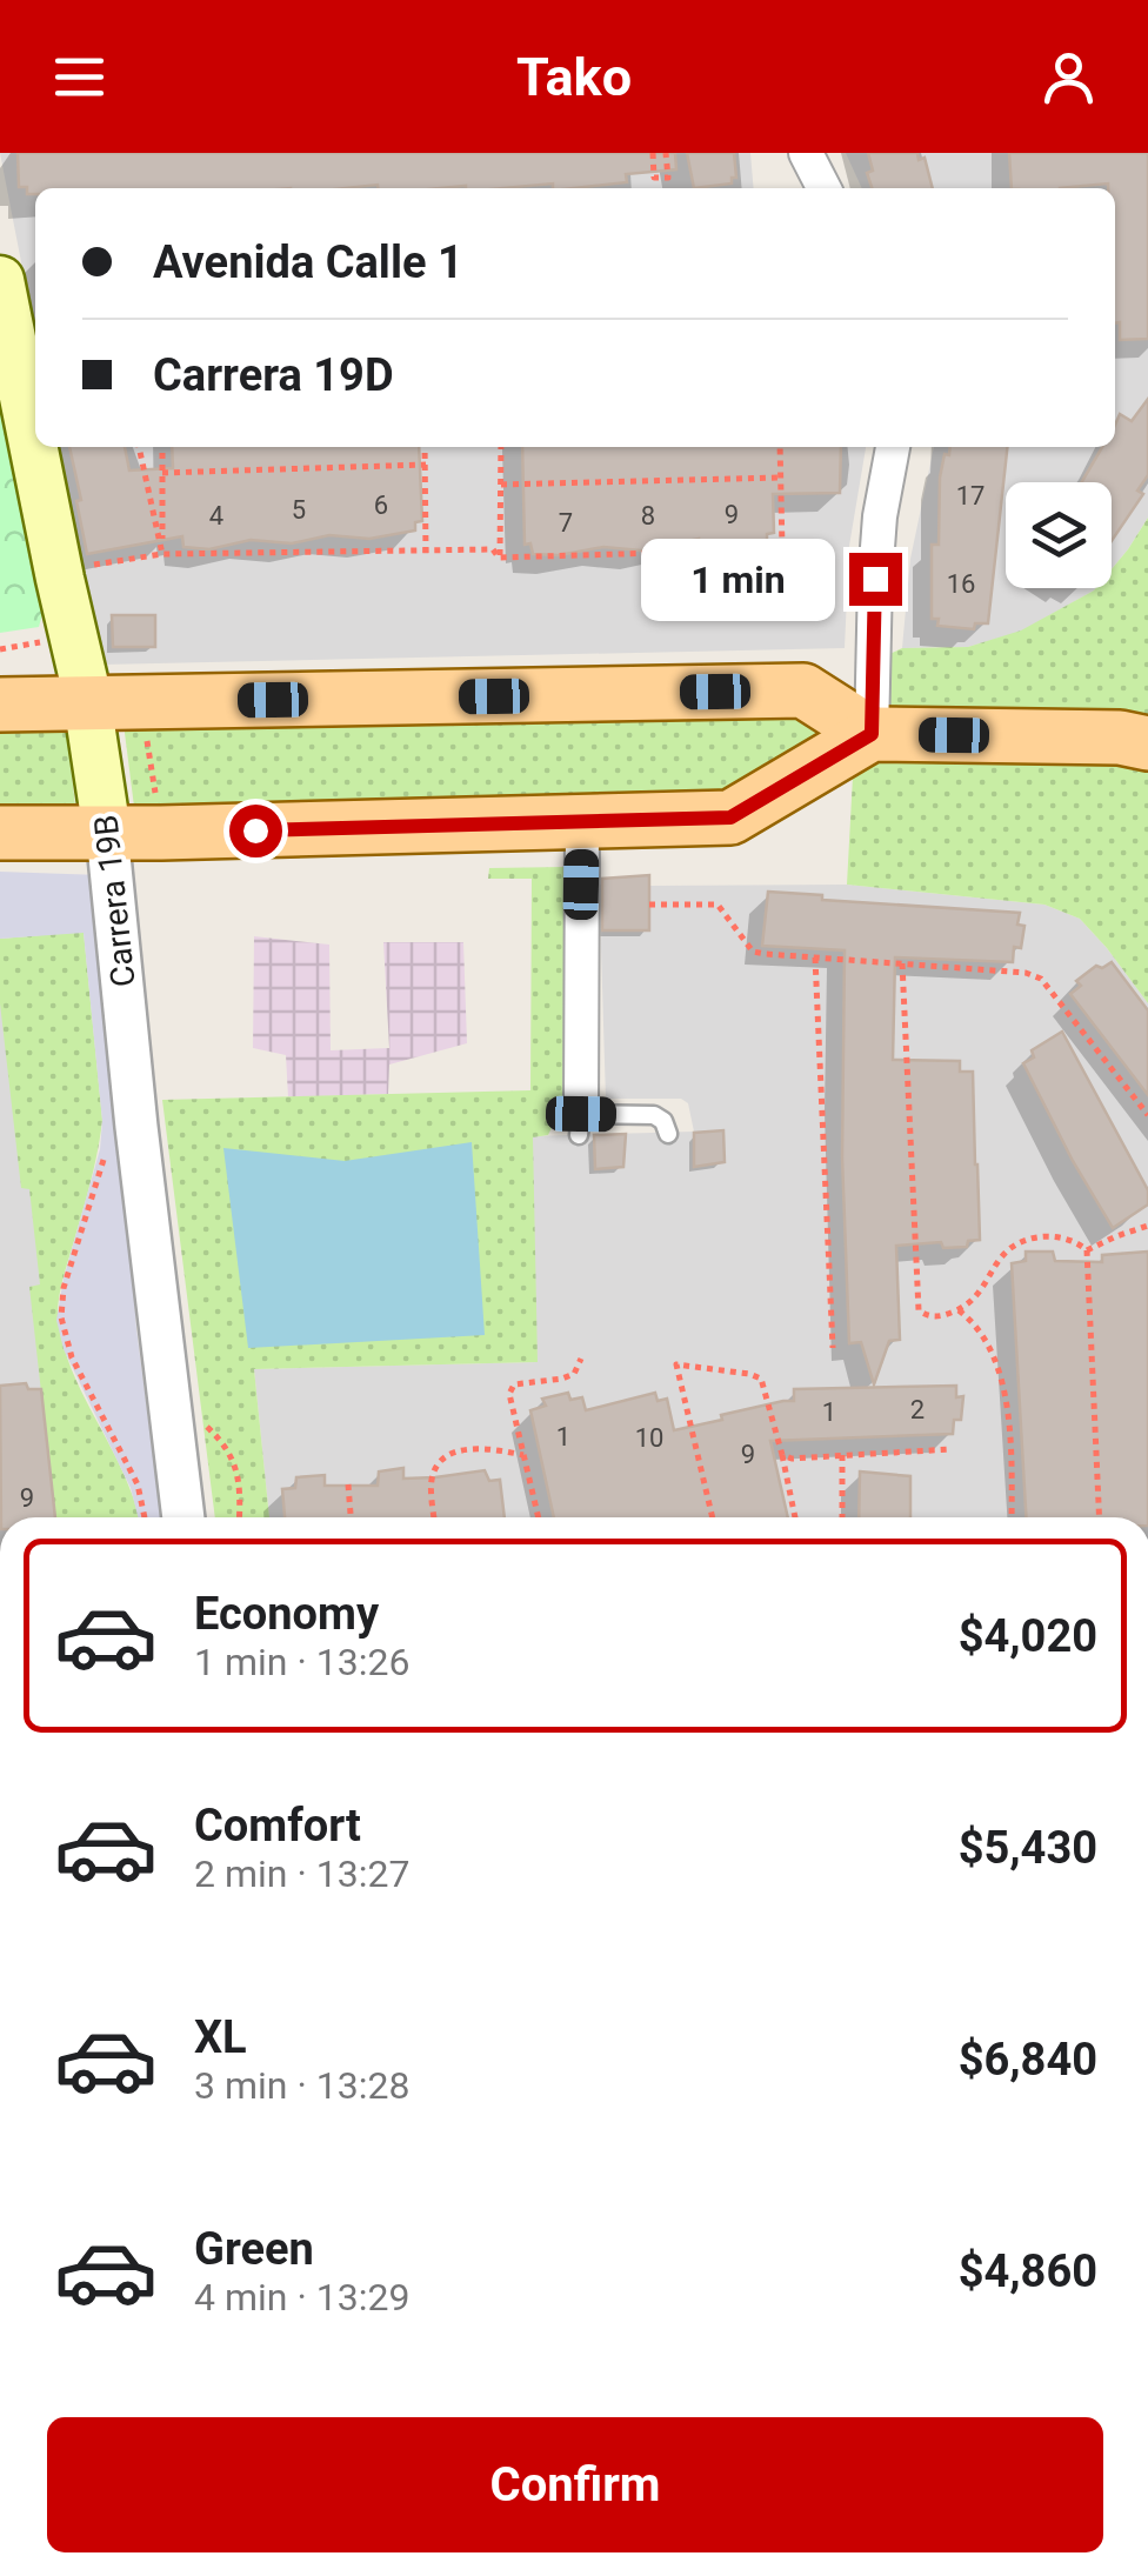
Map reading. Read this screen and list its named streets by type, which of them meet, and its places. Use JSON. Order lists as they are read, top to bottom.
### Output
{
  "streets": {
    "main road": ["Carrera 19B"]
  },
  "house_numbers": [
    "17",
    "6",
    "5",
    "9",
    "4",
    "8",
    "7",
    "16",
    "2",
    "1",
    "1",
    "10",
    "9",
    "9"
  ],
  "page": {
    "header": "Tako",
    "banner": ["Avenida Calle 1", "Carrera 19D"],
    "bubble": "1 min",
    "list": [
      {
        "name": "Economy",
        "note": "1 min · 13:26",
        "value": "$4,020"
      },
      {
        "name": "Comfort",
        "note": "2 min · 13:27",
        "value": "$5,430"
      },
      {
        "name": "XL",
        "note": "3 min · 13:28",
        "value": "$6,840"
      },
      {
        "name": "Green",
        "note": "4 min · 13:29",
        "value": "$4,860"
      }
    ],
    "buttons": "Confirm"
  }
}
